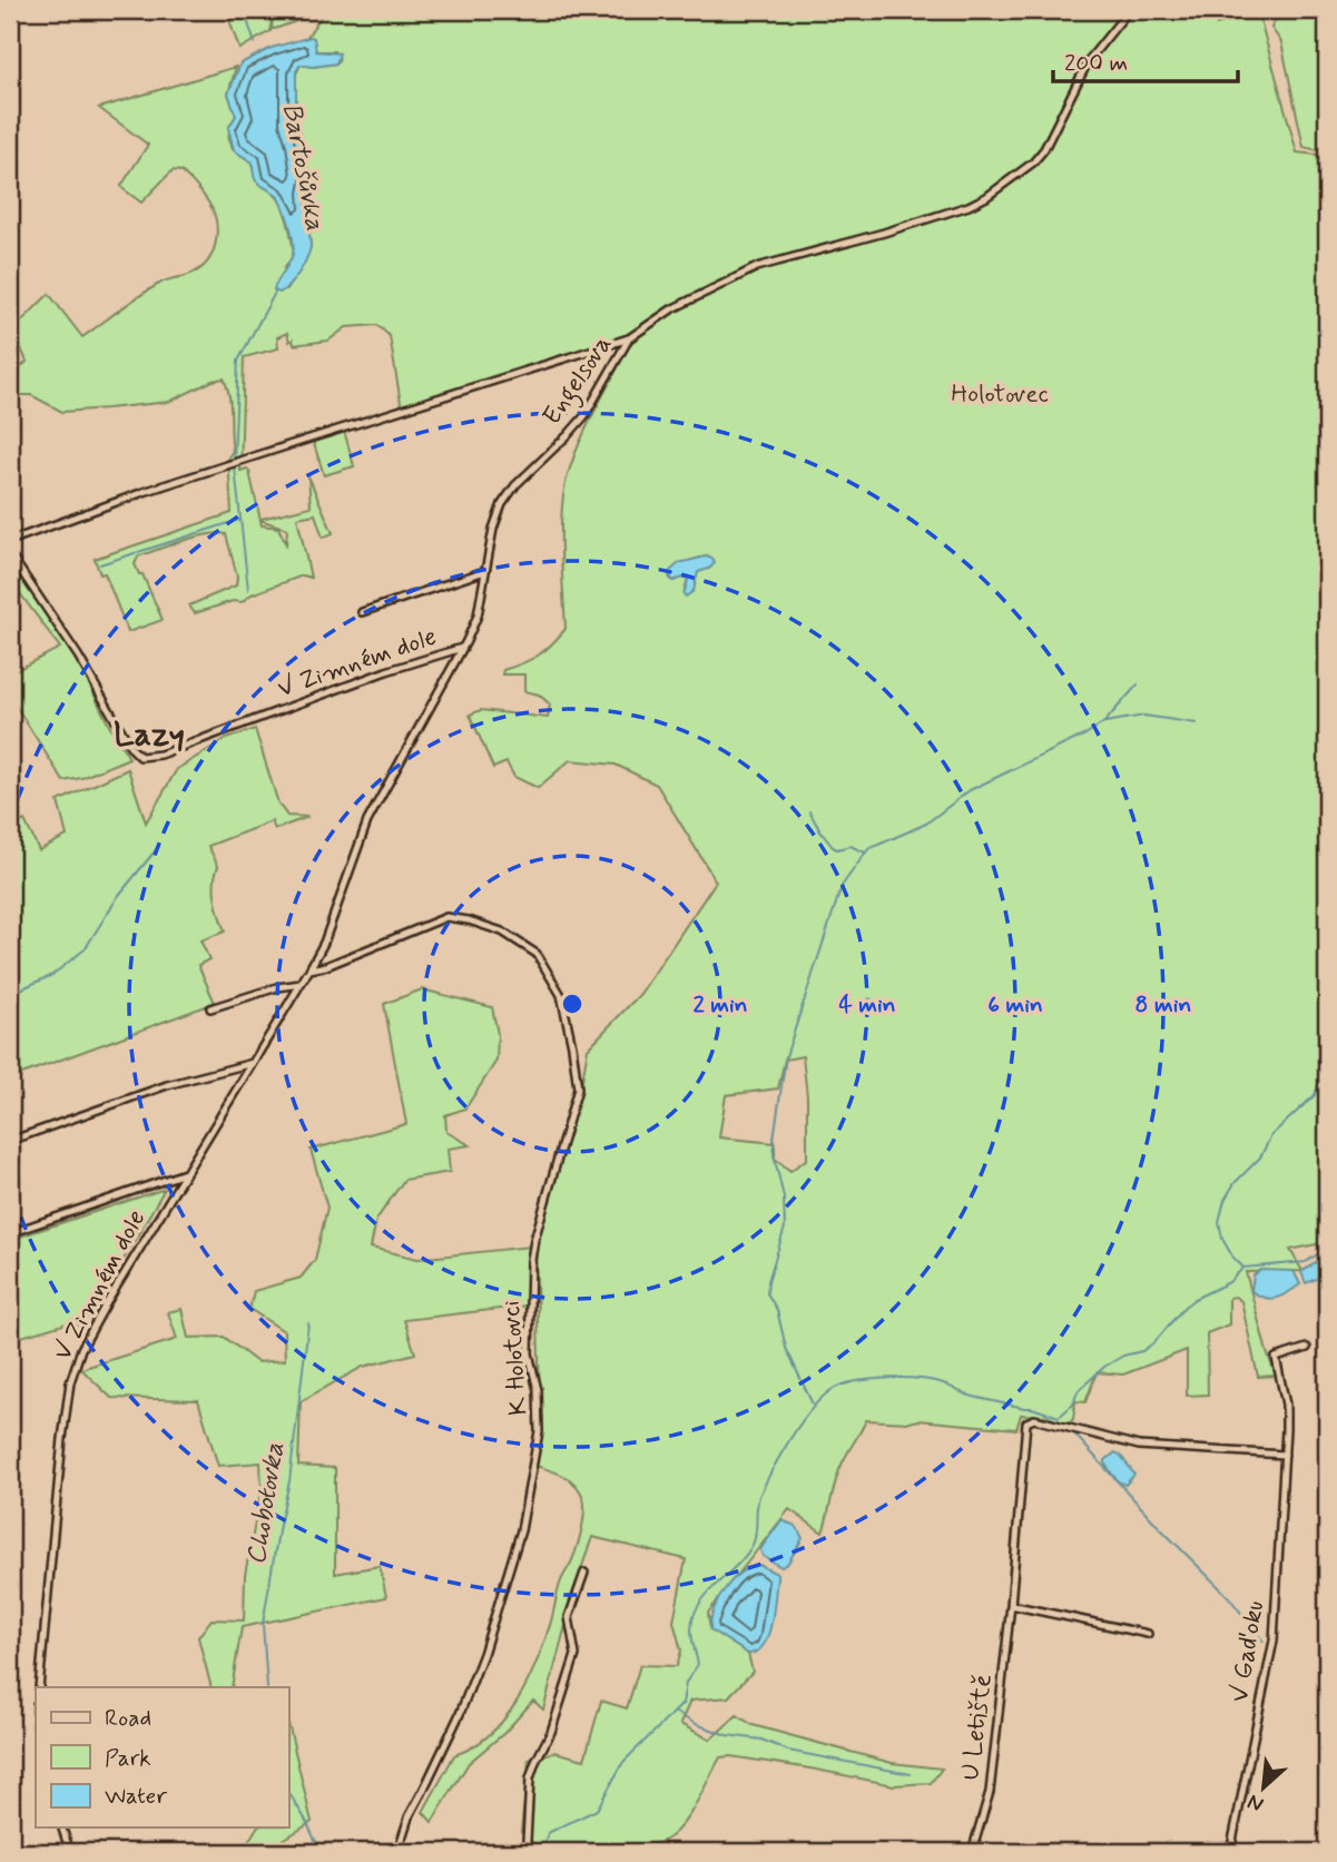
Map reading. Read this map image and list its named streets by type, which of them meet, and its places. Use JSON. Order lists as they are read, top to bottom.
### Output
{
  "streets": {
    "street": [
      "Engelsova",
      "V Zimném dole",
      "K Holotovci",
      "V Gaďoku",
      "U Letiště"
    ]
  },
  "crossings": [
    ["Engelsova", "V Zimném dole"],
    ["V Zimném dole", "K Holotovci"],
    ["V Gaďoku", "U Letiště"]
  ],
  "districts": ["Lazy"],
  "water": ["Bartošůvka", "Chobotovka"],
  "parks": ["Holotovec"],
  "legend": ["Road", "Park", "Water"],
  "scale_bar": "200 m",
  "north": "bottom left",
  "rings": [
    "2 min",
    "4 min",
    "6 min",
    "8 min"
  ]
}
